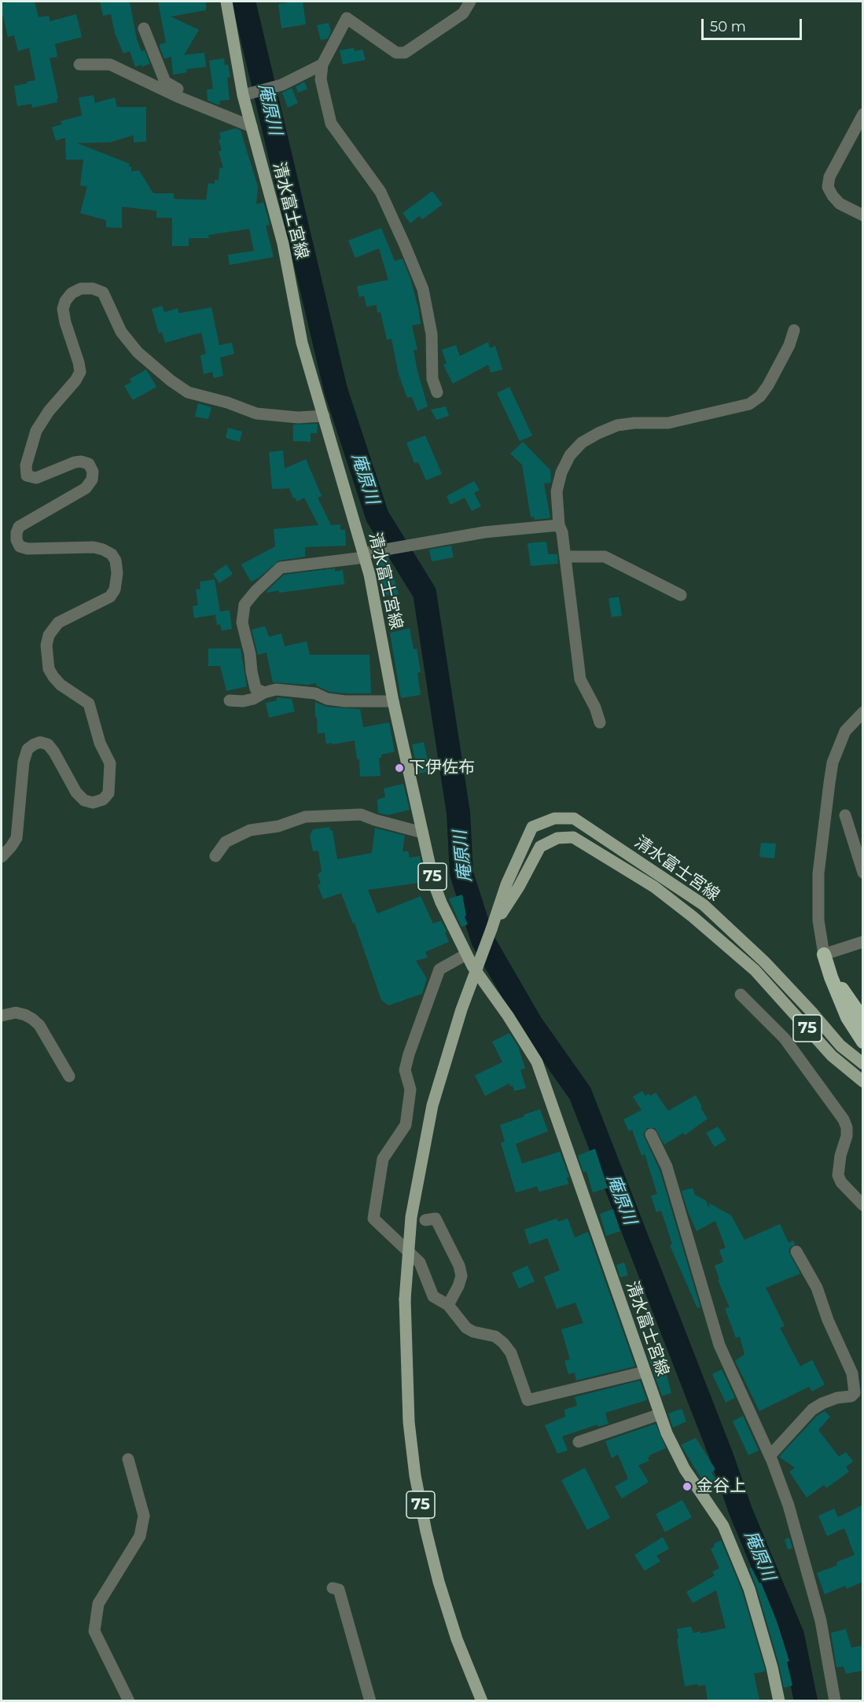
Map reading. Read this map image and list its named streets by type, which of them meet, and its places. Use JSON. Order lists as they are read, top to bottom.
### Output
{
  "streets": {
    "main road": ["清水富士宮線", "75"]
  },
  "water": ["庵原川"],
  "places": ["下伊佐布", "金谷上"],
  "scale_bar": "50 m"
}
